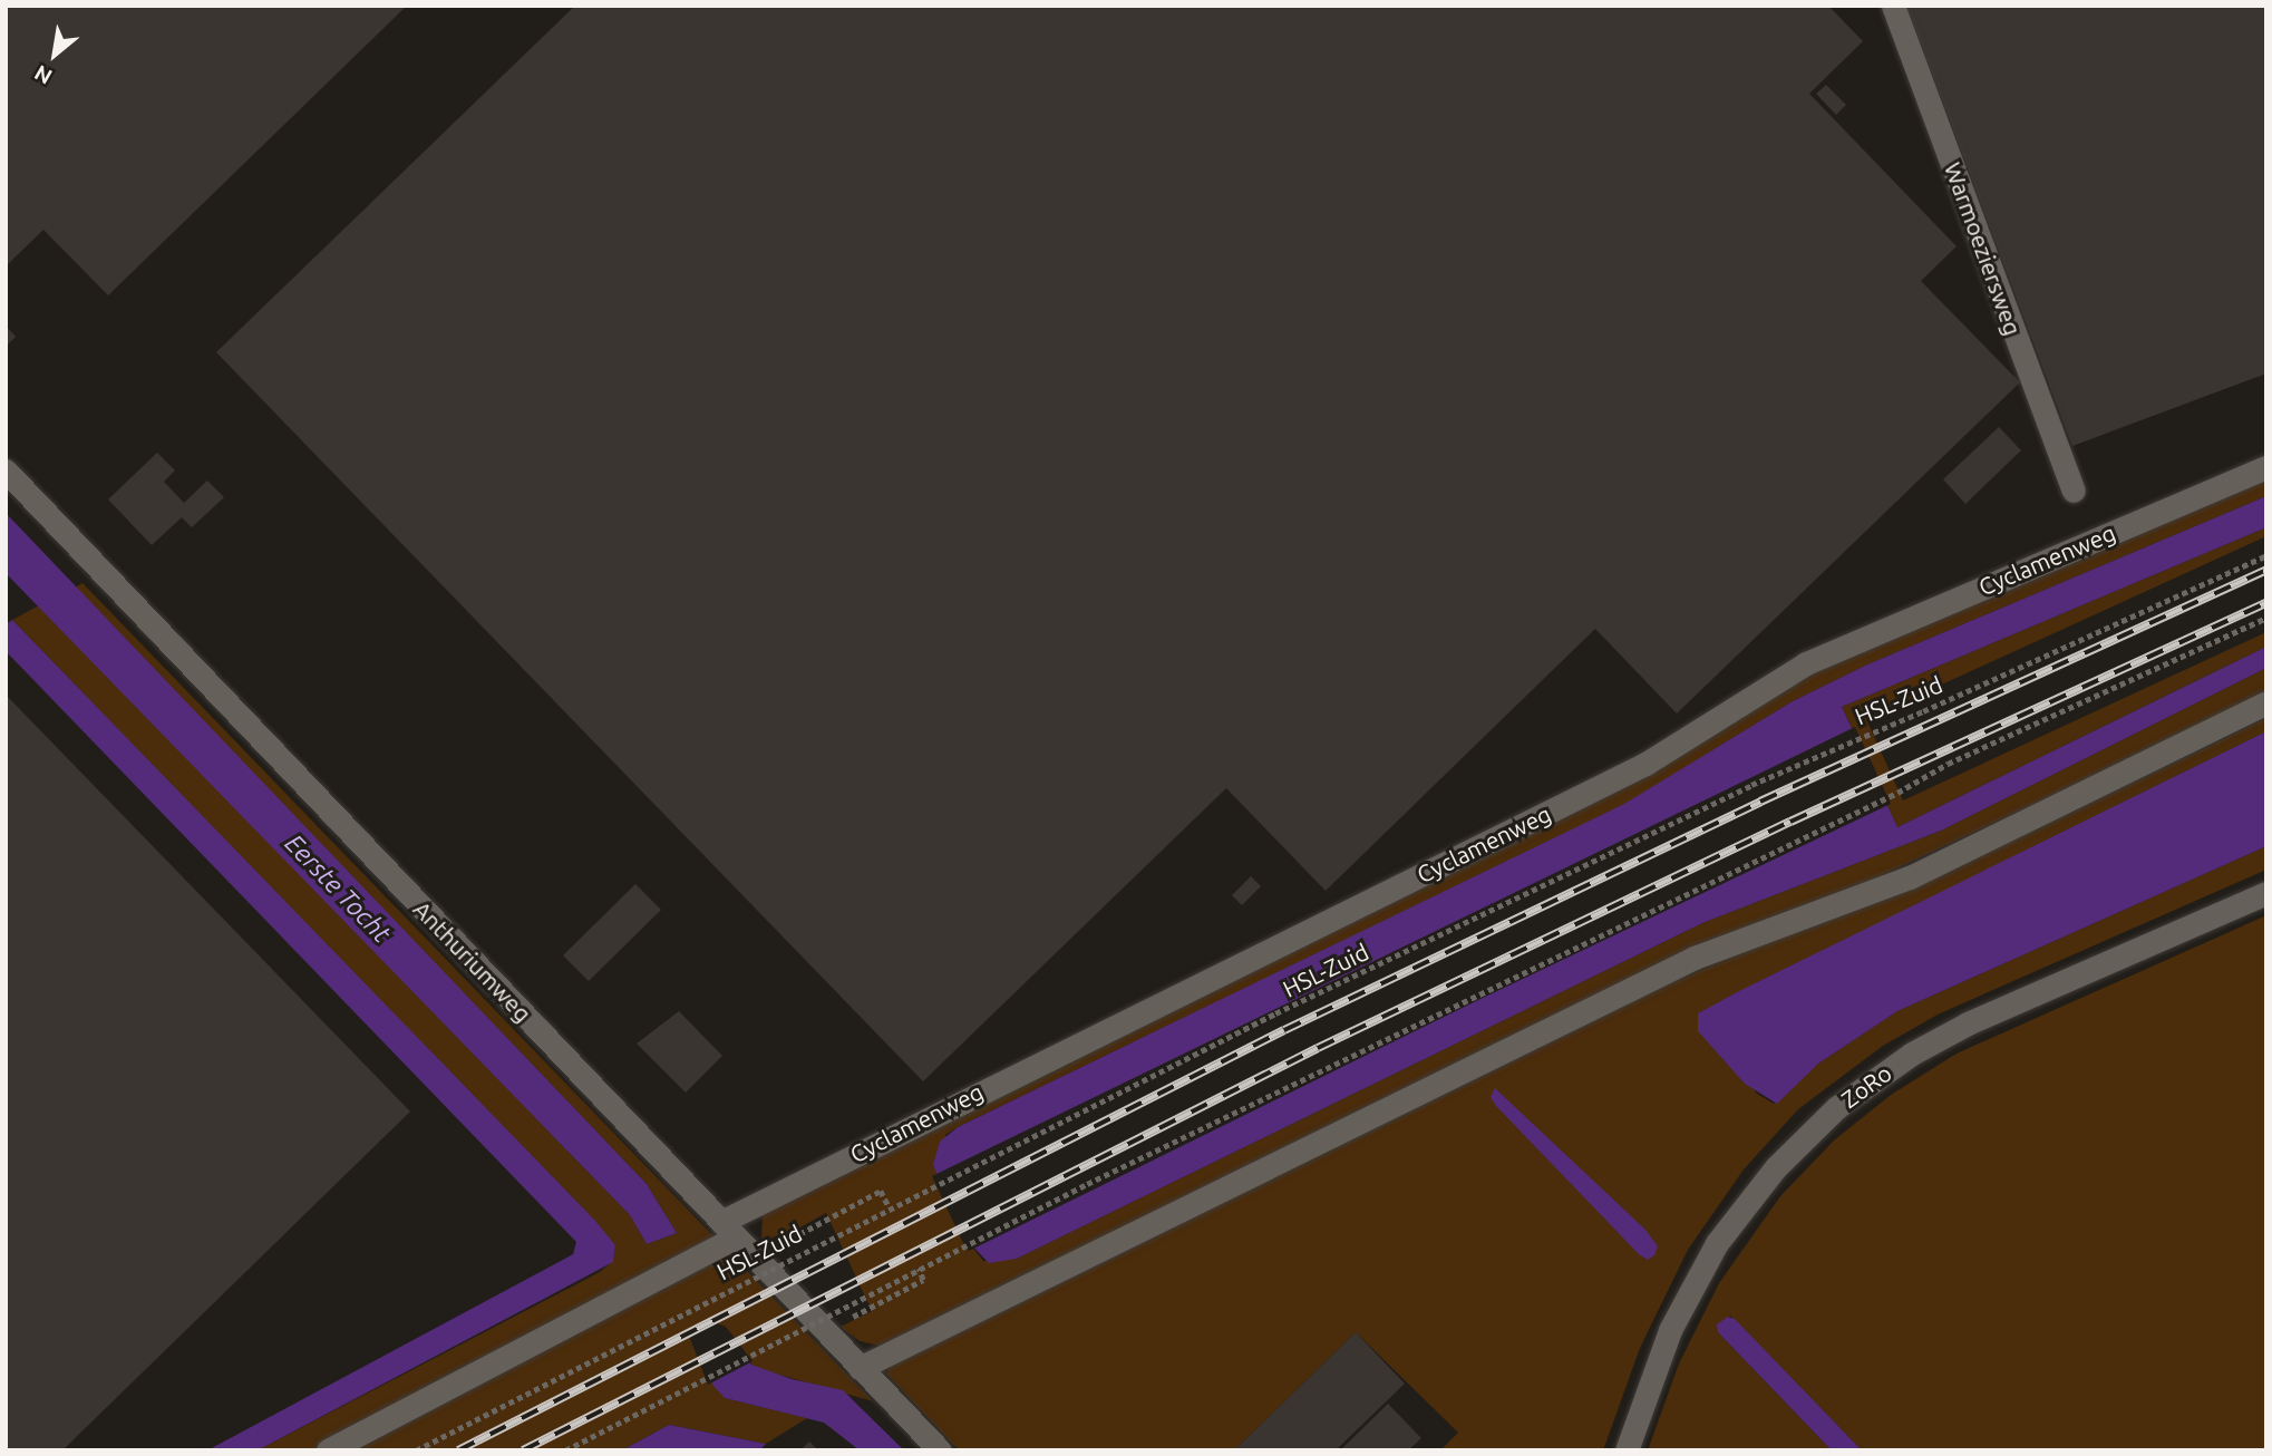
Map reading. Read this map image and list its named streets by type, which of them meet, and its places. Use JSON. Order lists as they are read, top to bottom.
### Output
{
  "streets": {
    "street": [
      "Warmoeziersweg",
      "Cyclamenweg",
      "Anthuriumweg",
      "ZoRo"
    ],
    "path": ["HSL-Zuid"]
  },
  "crossings": [
    ["Cyclamenweg", "Anthuriumweg"]
  ],
  "water": ["Eerste Tocht"],
  "north": "bottom left"
}
